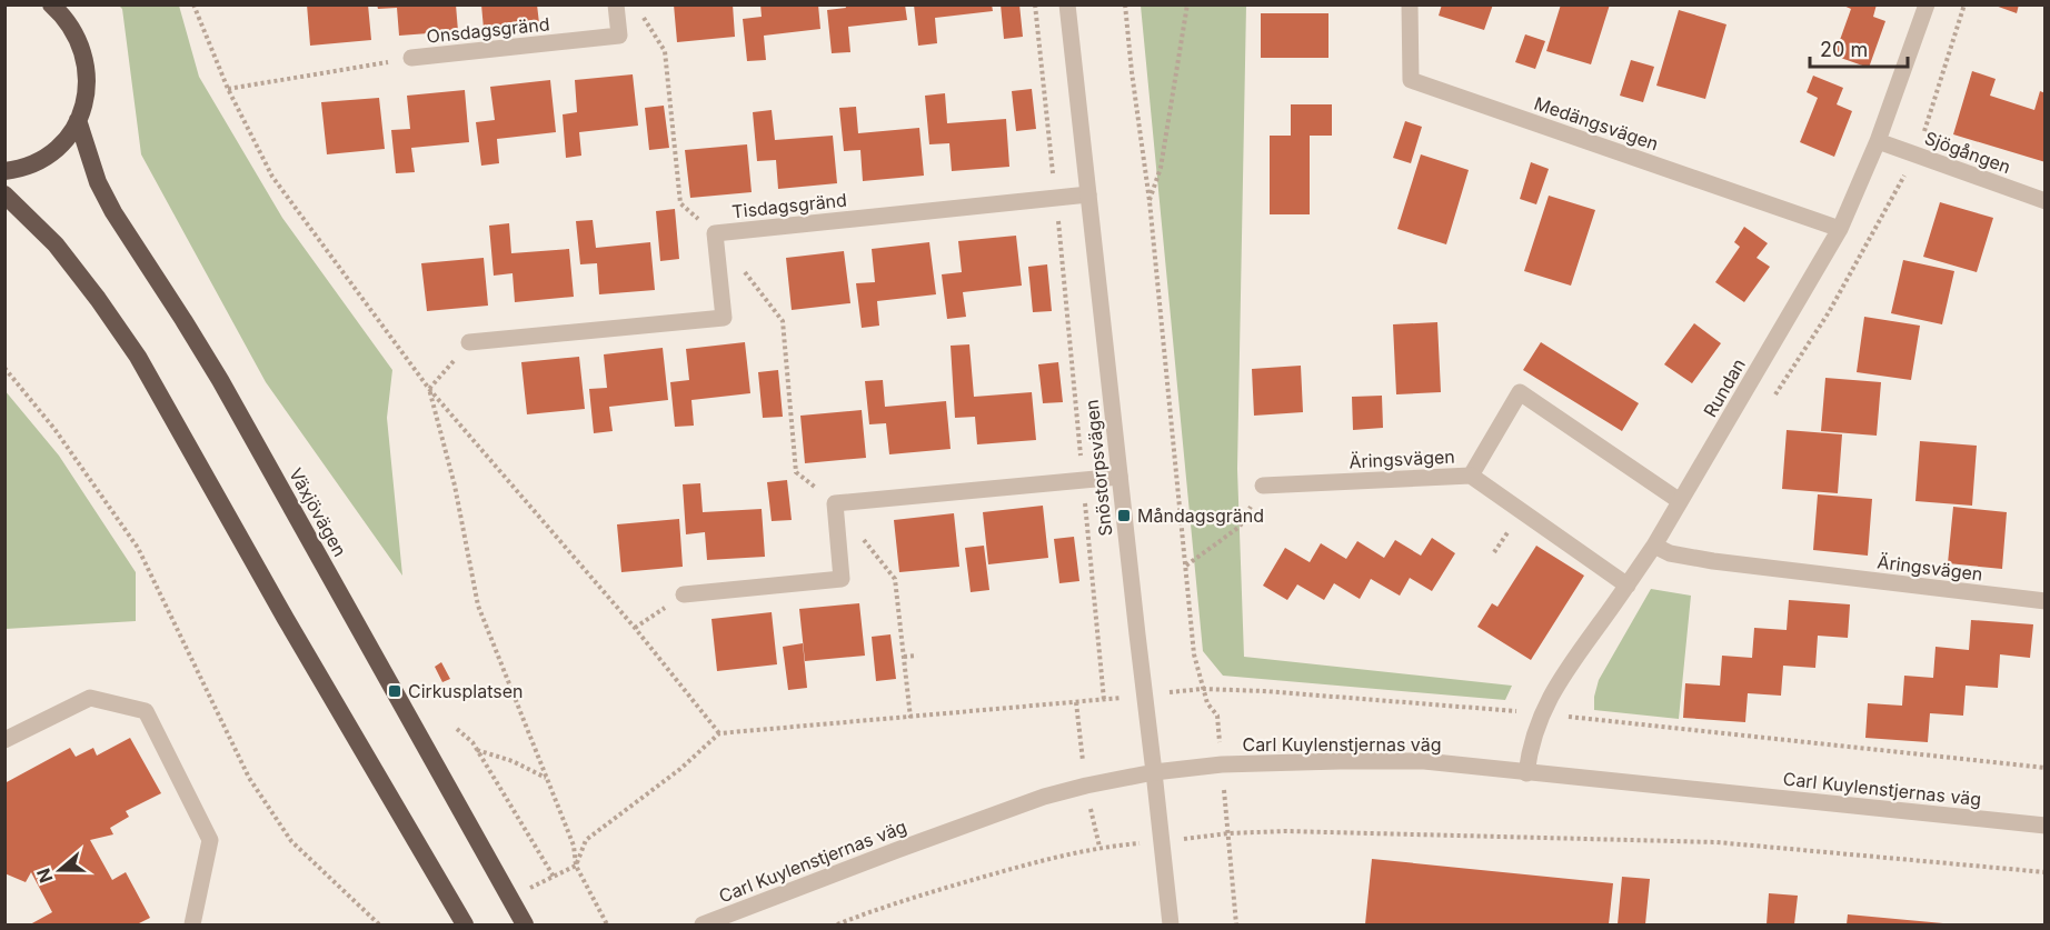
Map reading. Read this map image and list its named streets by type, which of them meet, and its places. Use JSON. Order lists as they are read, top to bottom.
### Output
{
  "streets": {
    "highway": ["Växjövägen"],
    "street": [
      "Onsdagsgränd",
      "Medängsvägen",
      "Sjögången",
      "Tisdagsgränd",
      "Rundan",
      "Äringsvägen",
      "Snöstorpsvägen",
      "Carl Kuylenstjernas väg"
    ]
  },
  "crossings": [
    ["Medängsvägen", "Rundan"],
    ["Sjögången", "Rundan"],
    ["Tisdagsgränd", "Snöstorpsvägen"],
    ["Rundan", "Äringsvägen"],
    ["Rundan", "Carl Kuylenstjernas väg"],
    ["Snöstorpsvägen", "Carl Kuylenstjernas väg"]
  ],
  "places": {
    "transit": ["Måndagsgränd", "Cirkusplatsen"]
  },
  "scale_bar": "20 m",
  "north": "left"
}
